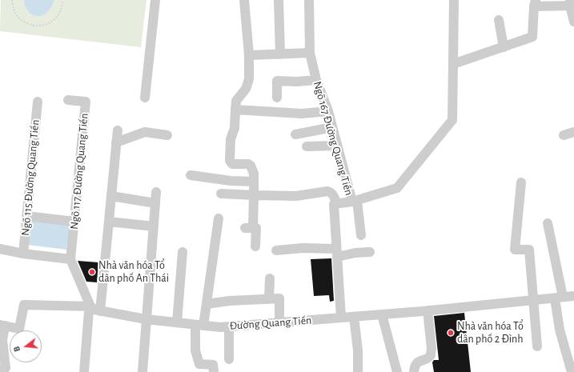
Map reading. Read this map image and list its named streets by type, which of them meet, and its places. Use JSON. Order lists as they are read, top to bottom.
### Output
{
  "streets": {
    "street": [
      "Ngõ 167 Đường Quang Tiến",
      "Ngõ 117 Đường Quang Tiến",
      "Ngõ 115 Đường Quang Tiến",
      "Đường Quang Tiến"
    ]
  },
  "crossings": [
    ["Ngõ 167 Đường Quang Tiến", "Đường Quang Tiến"]
  ],
  "places": ["Nhà văn hóa Tổ dân phố An Thái", "Nhà văn hóa Tổ dân phố 2 Đình"],
  "north": "left"
}
